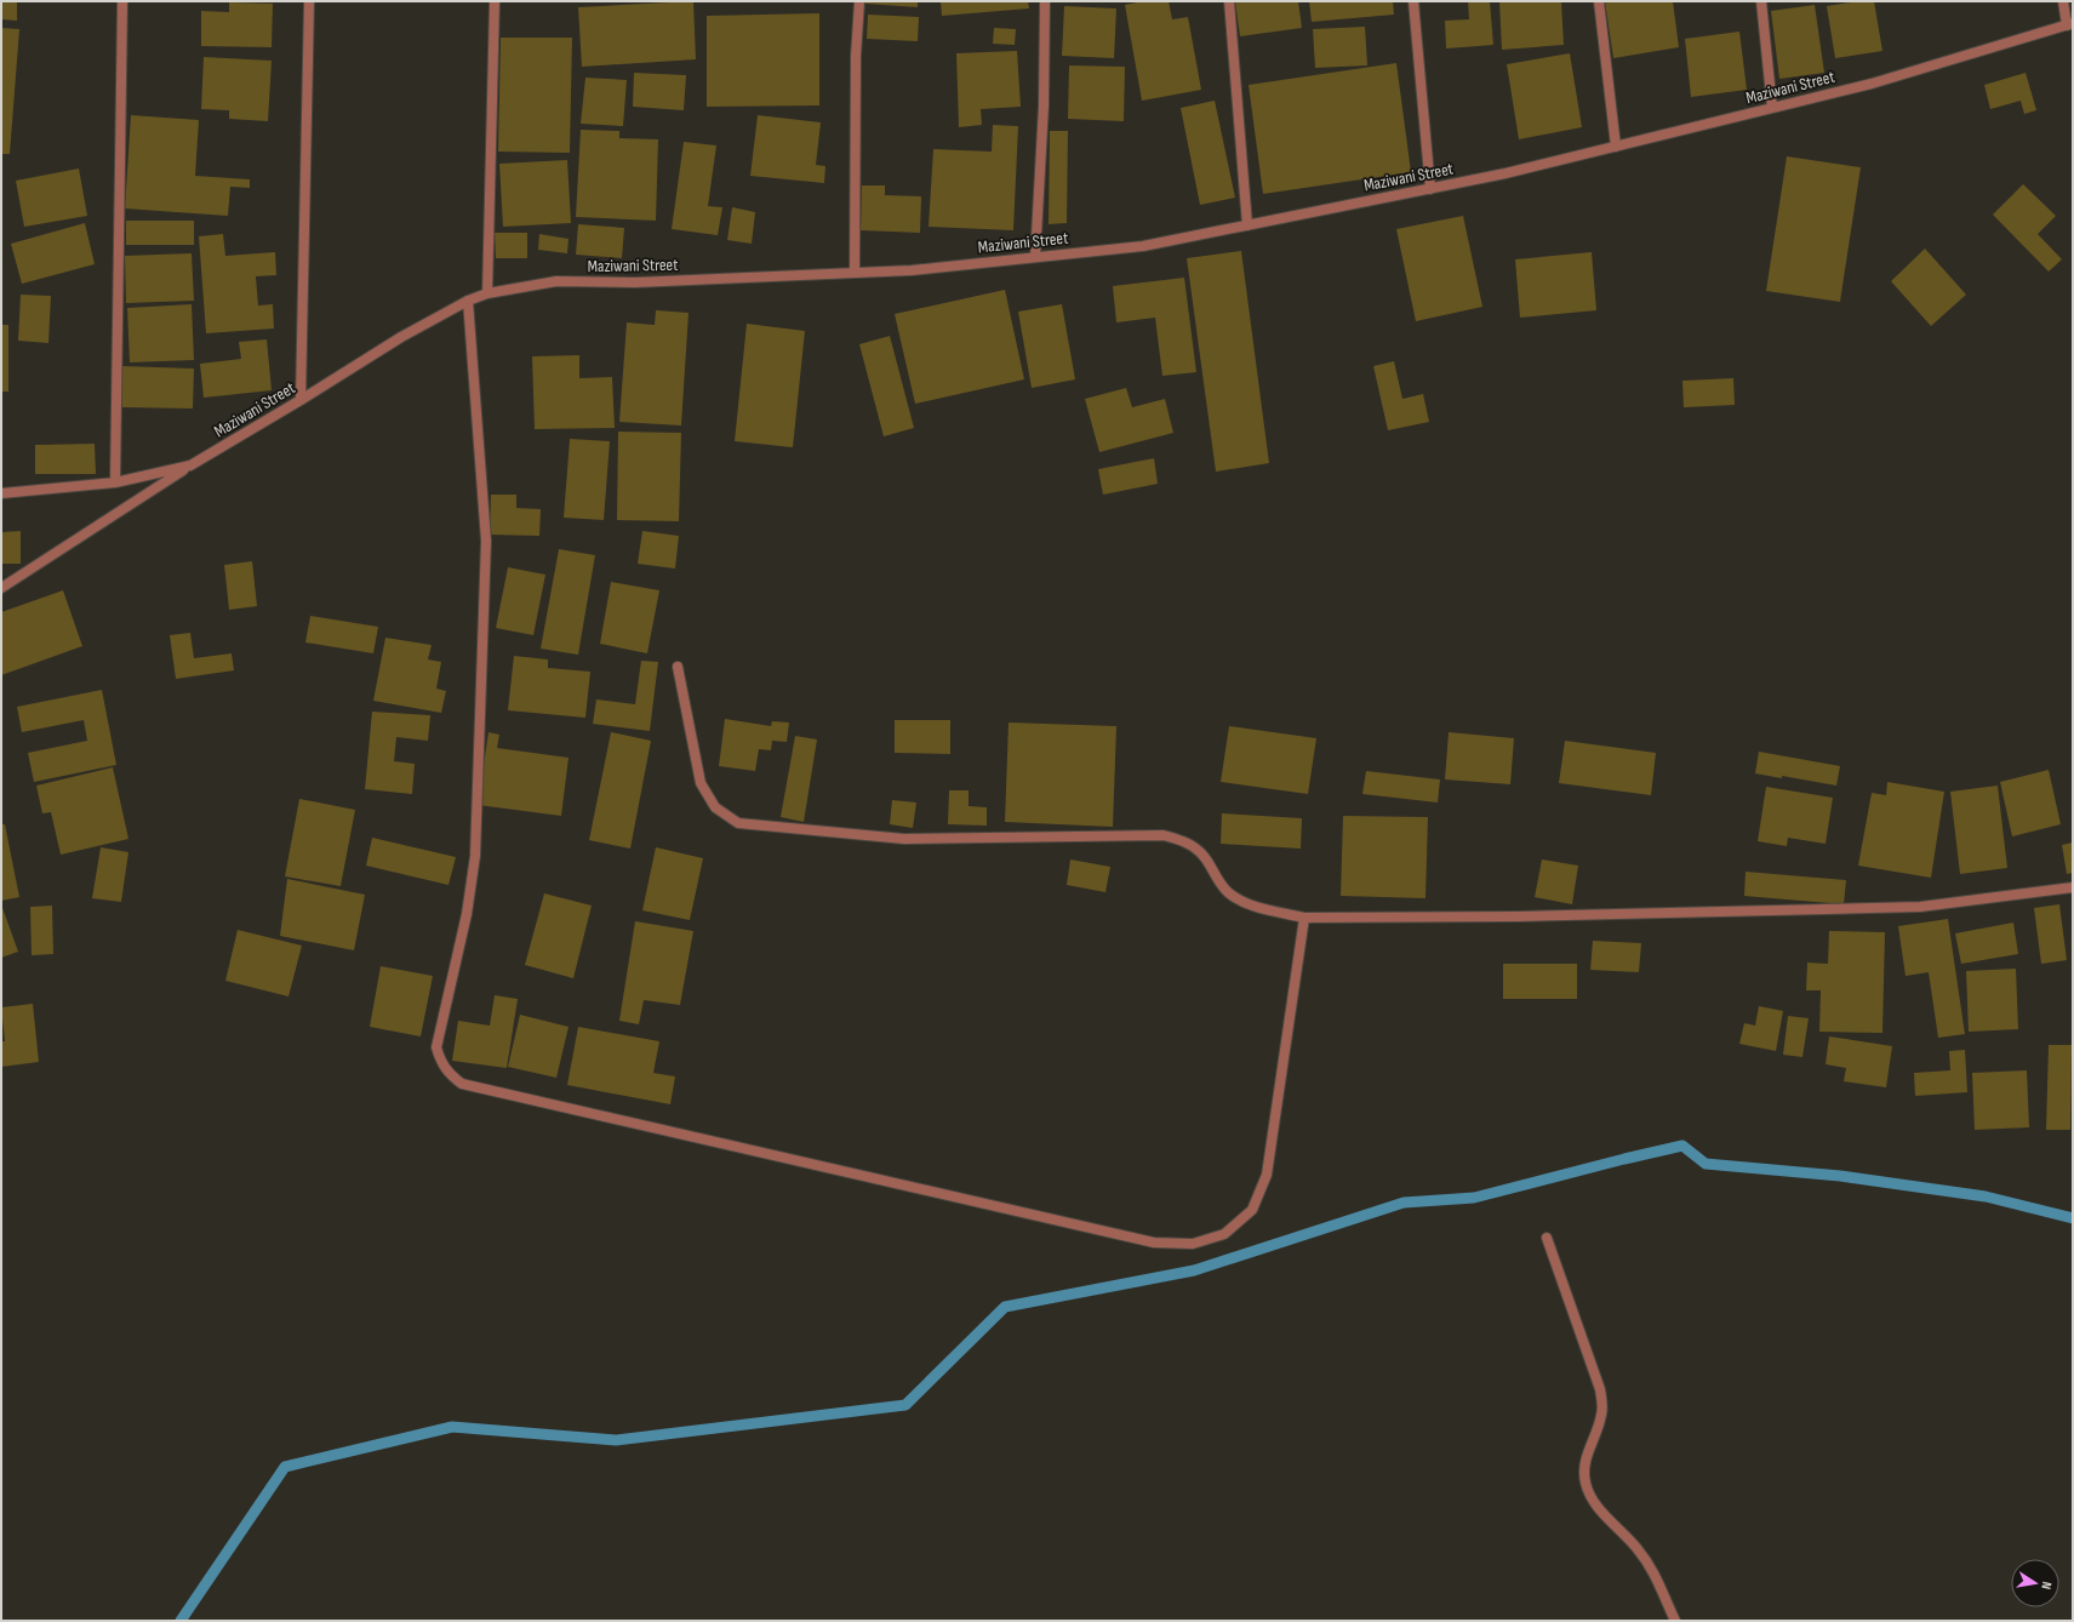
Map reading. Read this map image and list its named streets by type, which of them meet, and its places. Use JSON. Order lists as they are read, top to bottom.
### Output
{
  "streets": {
    "street": ["Maziwani Street"]
  },
  "north": "right"
}
